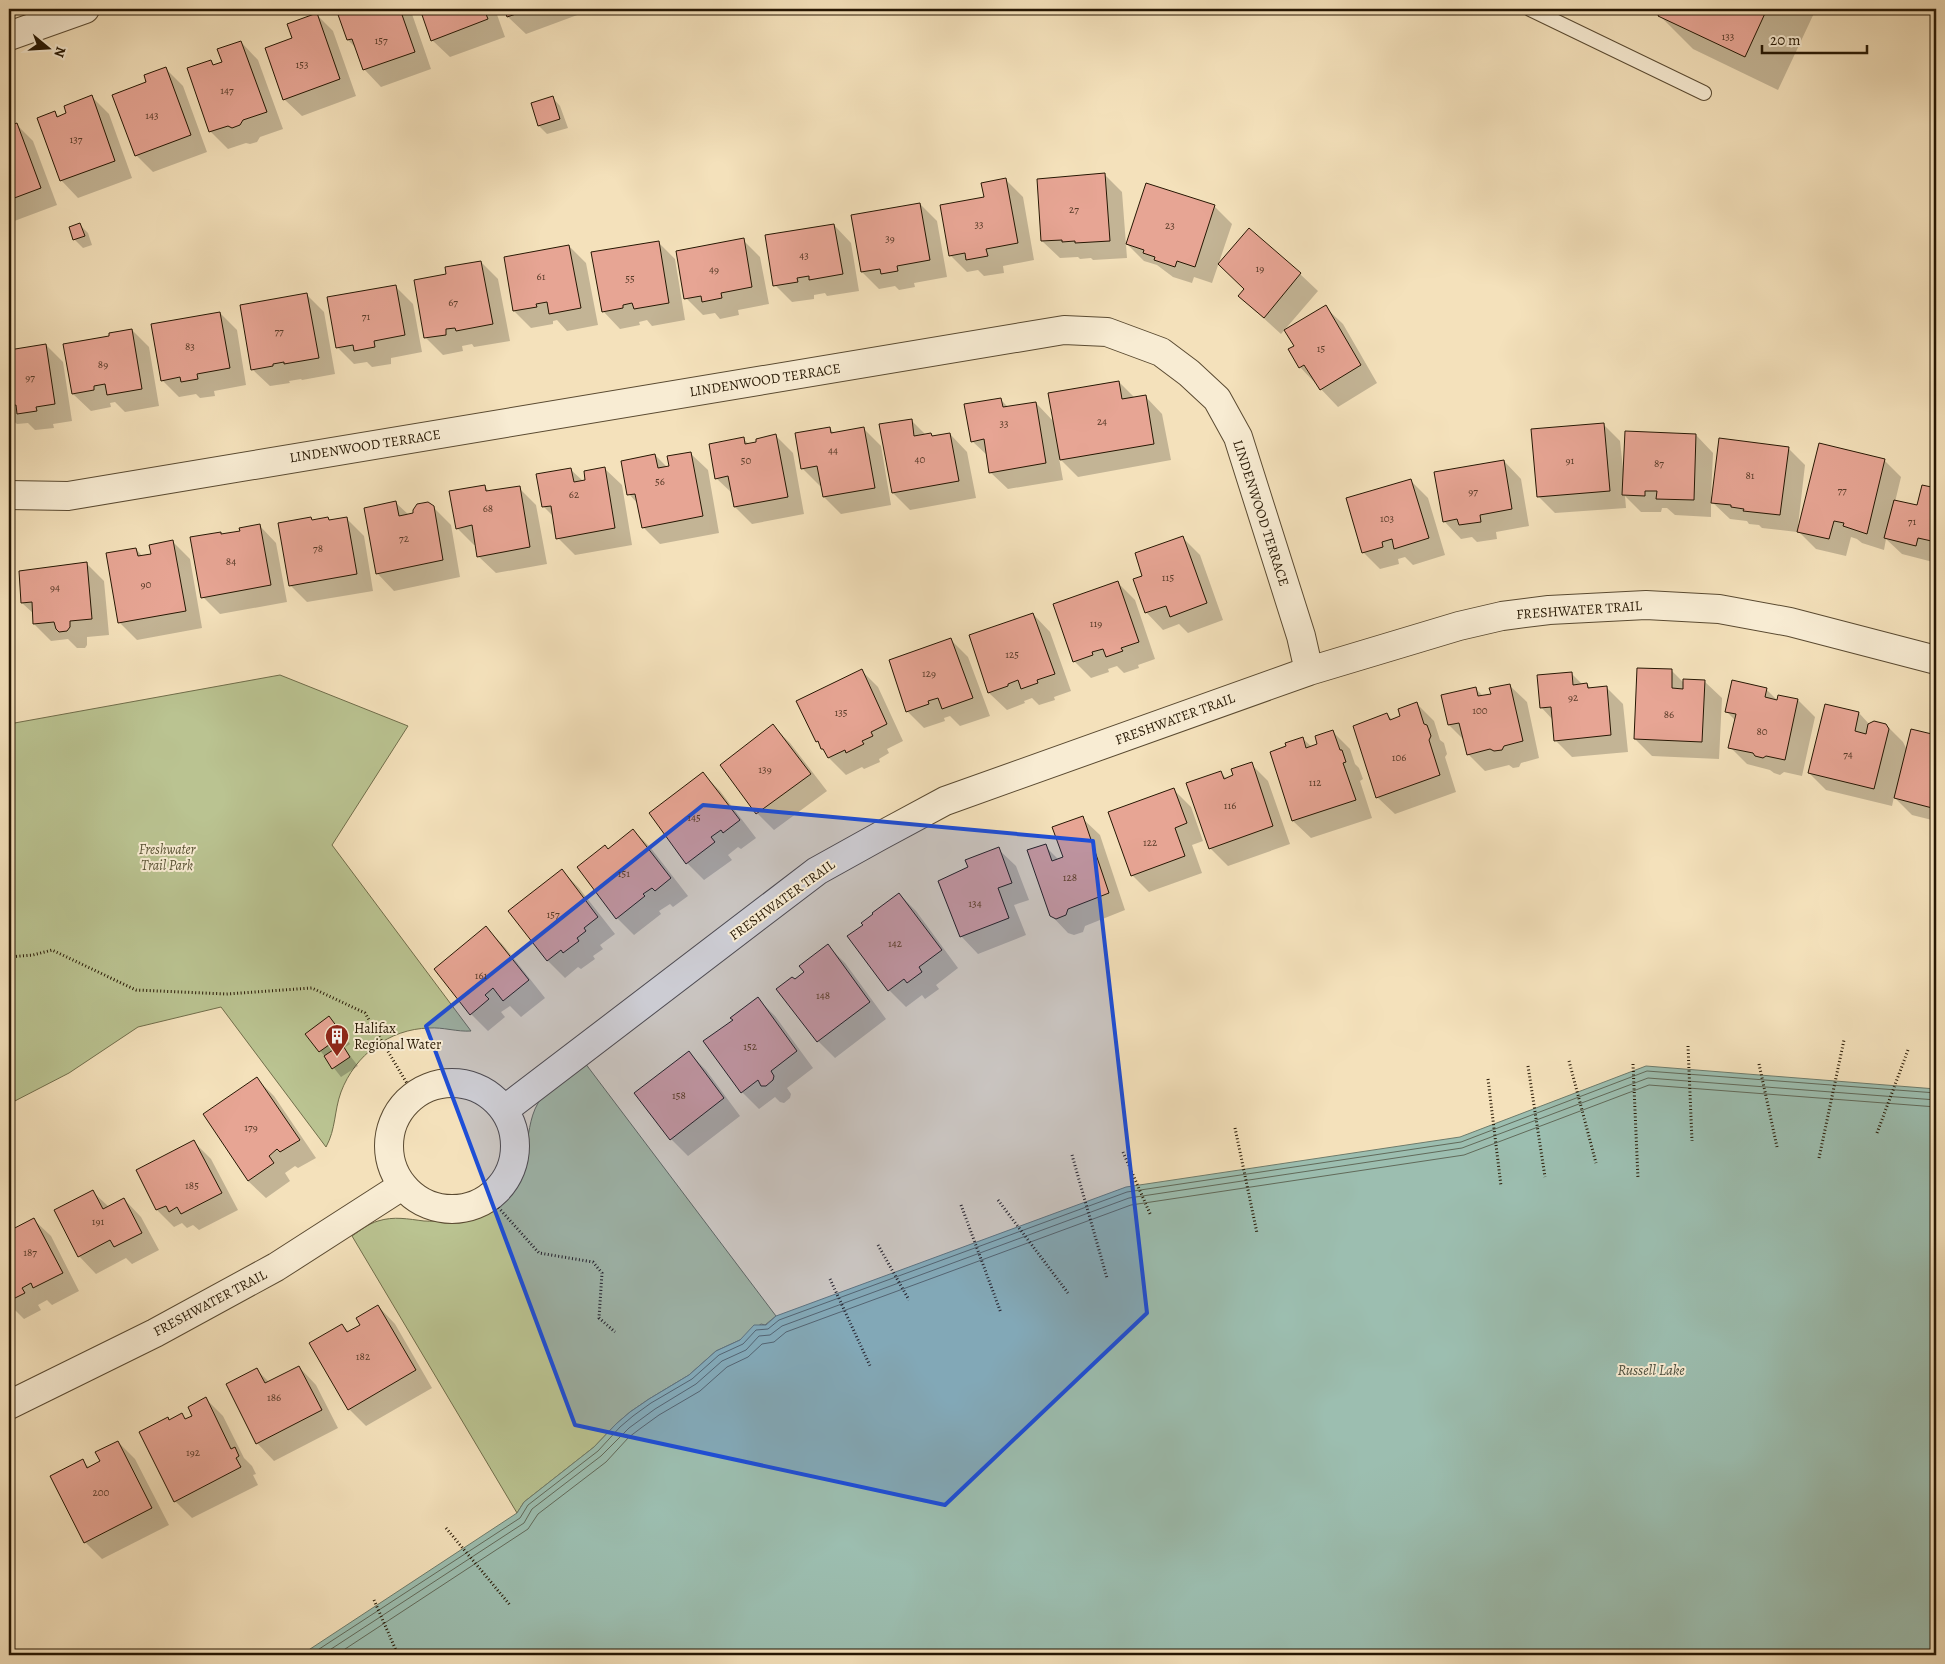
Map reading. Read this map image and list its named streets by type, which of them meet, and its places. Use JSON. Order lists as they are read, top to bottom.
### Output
{
  "streets": {
    "street": ["LINDENWOOD TERRACE", "FRESHWATER TRAIL"]
  },
  "crossings": [
    ["LINDENWOOD TERRACE", "FRESHWATER TRAIL"]
  ],
  "water": ["Russell Lake"],
  "parks": ["Freshwater Trail Park"],
  "places": {
    "building": ["Halifax Regional Water"]
  },
  "house_numbers": [
    "133",
    "157",
    "153",
    "147",
    "143",
    "137",
    "27",
    "33",
    "23",
    "39",
    "43",
    "19",
    "49",
    "61",
    "55",
    "67",
    "71",
    "77",
    "83",
    "15",
    "89",
    "97",
    "24",
    "33",
    "44",
    "40",
    "50",
    "91",
    "87",
    "81",
    "56",
    "77",
    "97",
    "62",
    "68",
    "103",
    "71",
    "72",
    "78",
    "84",
    "115",
    "90",
    "94",
    "119",
    "125",
    "129",
    "92",
    "100",
    "135",
    "86",
    "80",
    "74",
    "106",
    "139",
    "112",
    "116",
    "145",
    "122",
    "151",
    "128",
    "134",
    "157",
    "142",
    "161",
    "148",
    "152",
    "158",
    "179",
    "185",
    "191",
    "187",
    "182",
    "186",
    "192",
    "200"
  ],
  "scale_bar": "20 m",
  "north": "right"
}
